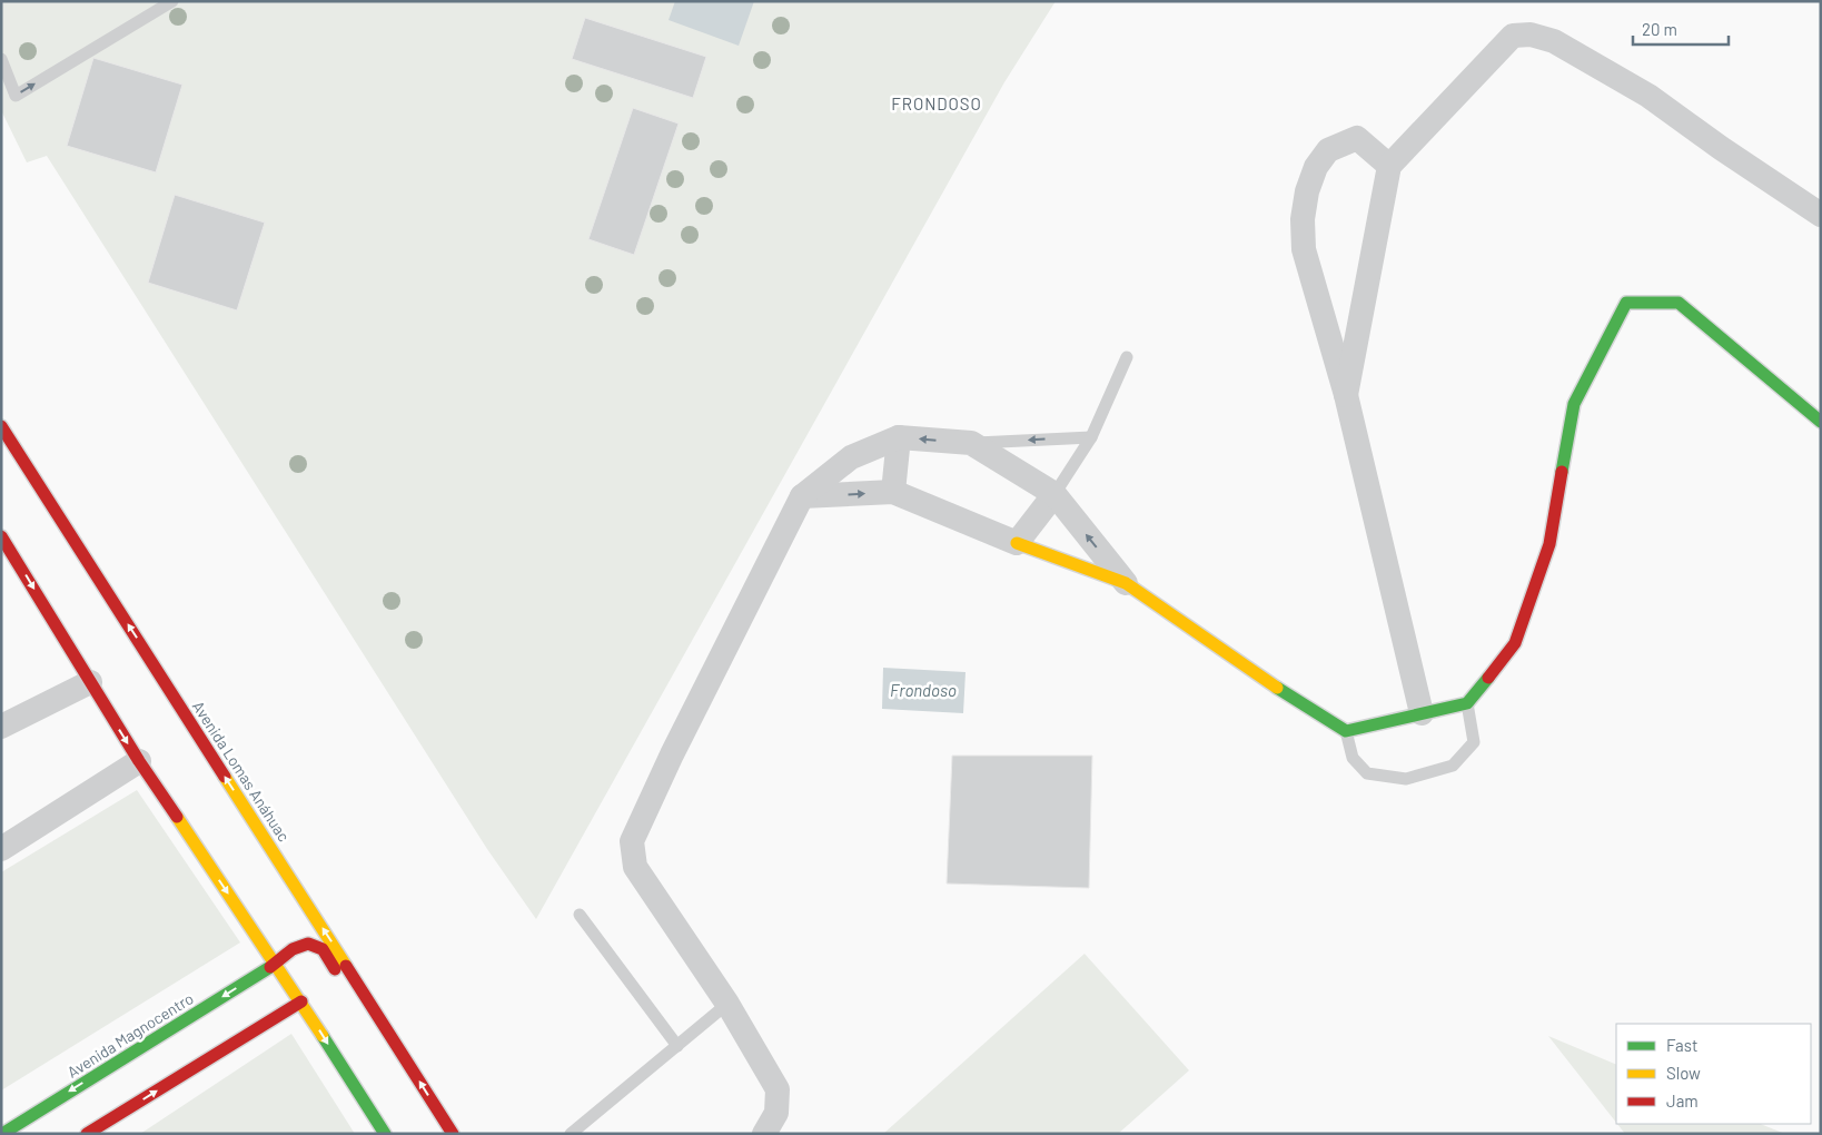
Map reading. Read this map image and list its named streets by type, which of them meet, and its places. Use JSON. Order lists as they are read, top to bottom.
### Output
{
  "streets": {
    "street": ["Avenida Lomas Anáhuac", "Avenida Magnocentro"]
  },
  "districts": ["FRONDOSO"],
  "water": ["Frondoso"],
  "legend": ["Fast", "Slow", "Jam"],
  "scale_bar": "20 m"
}
